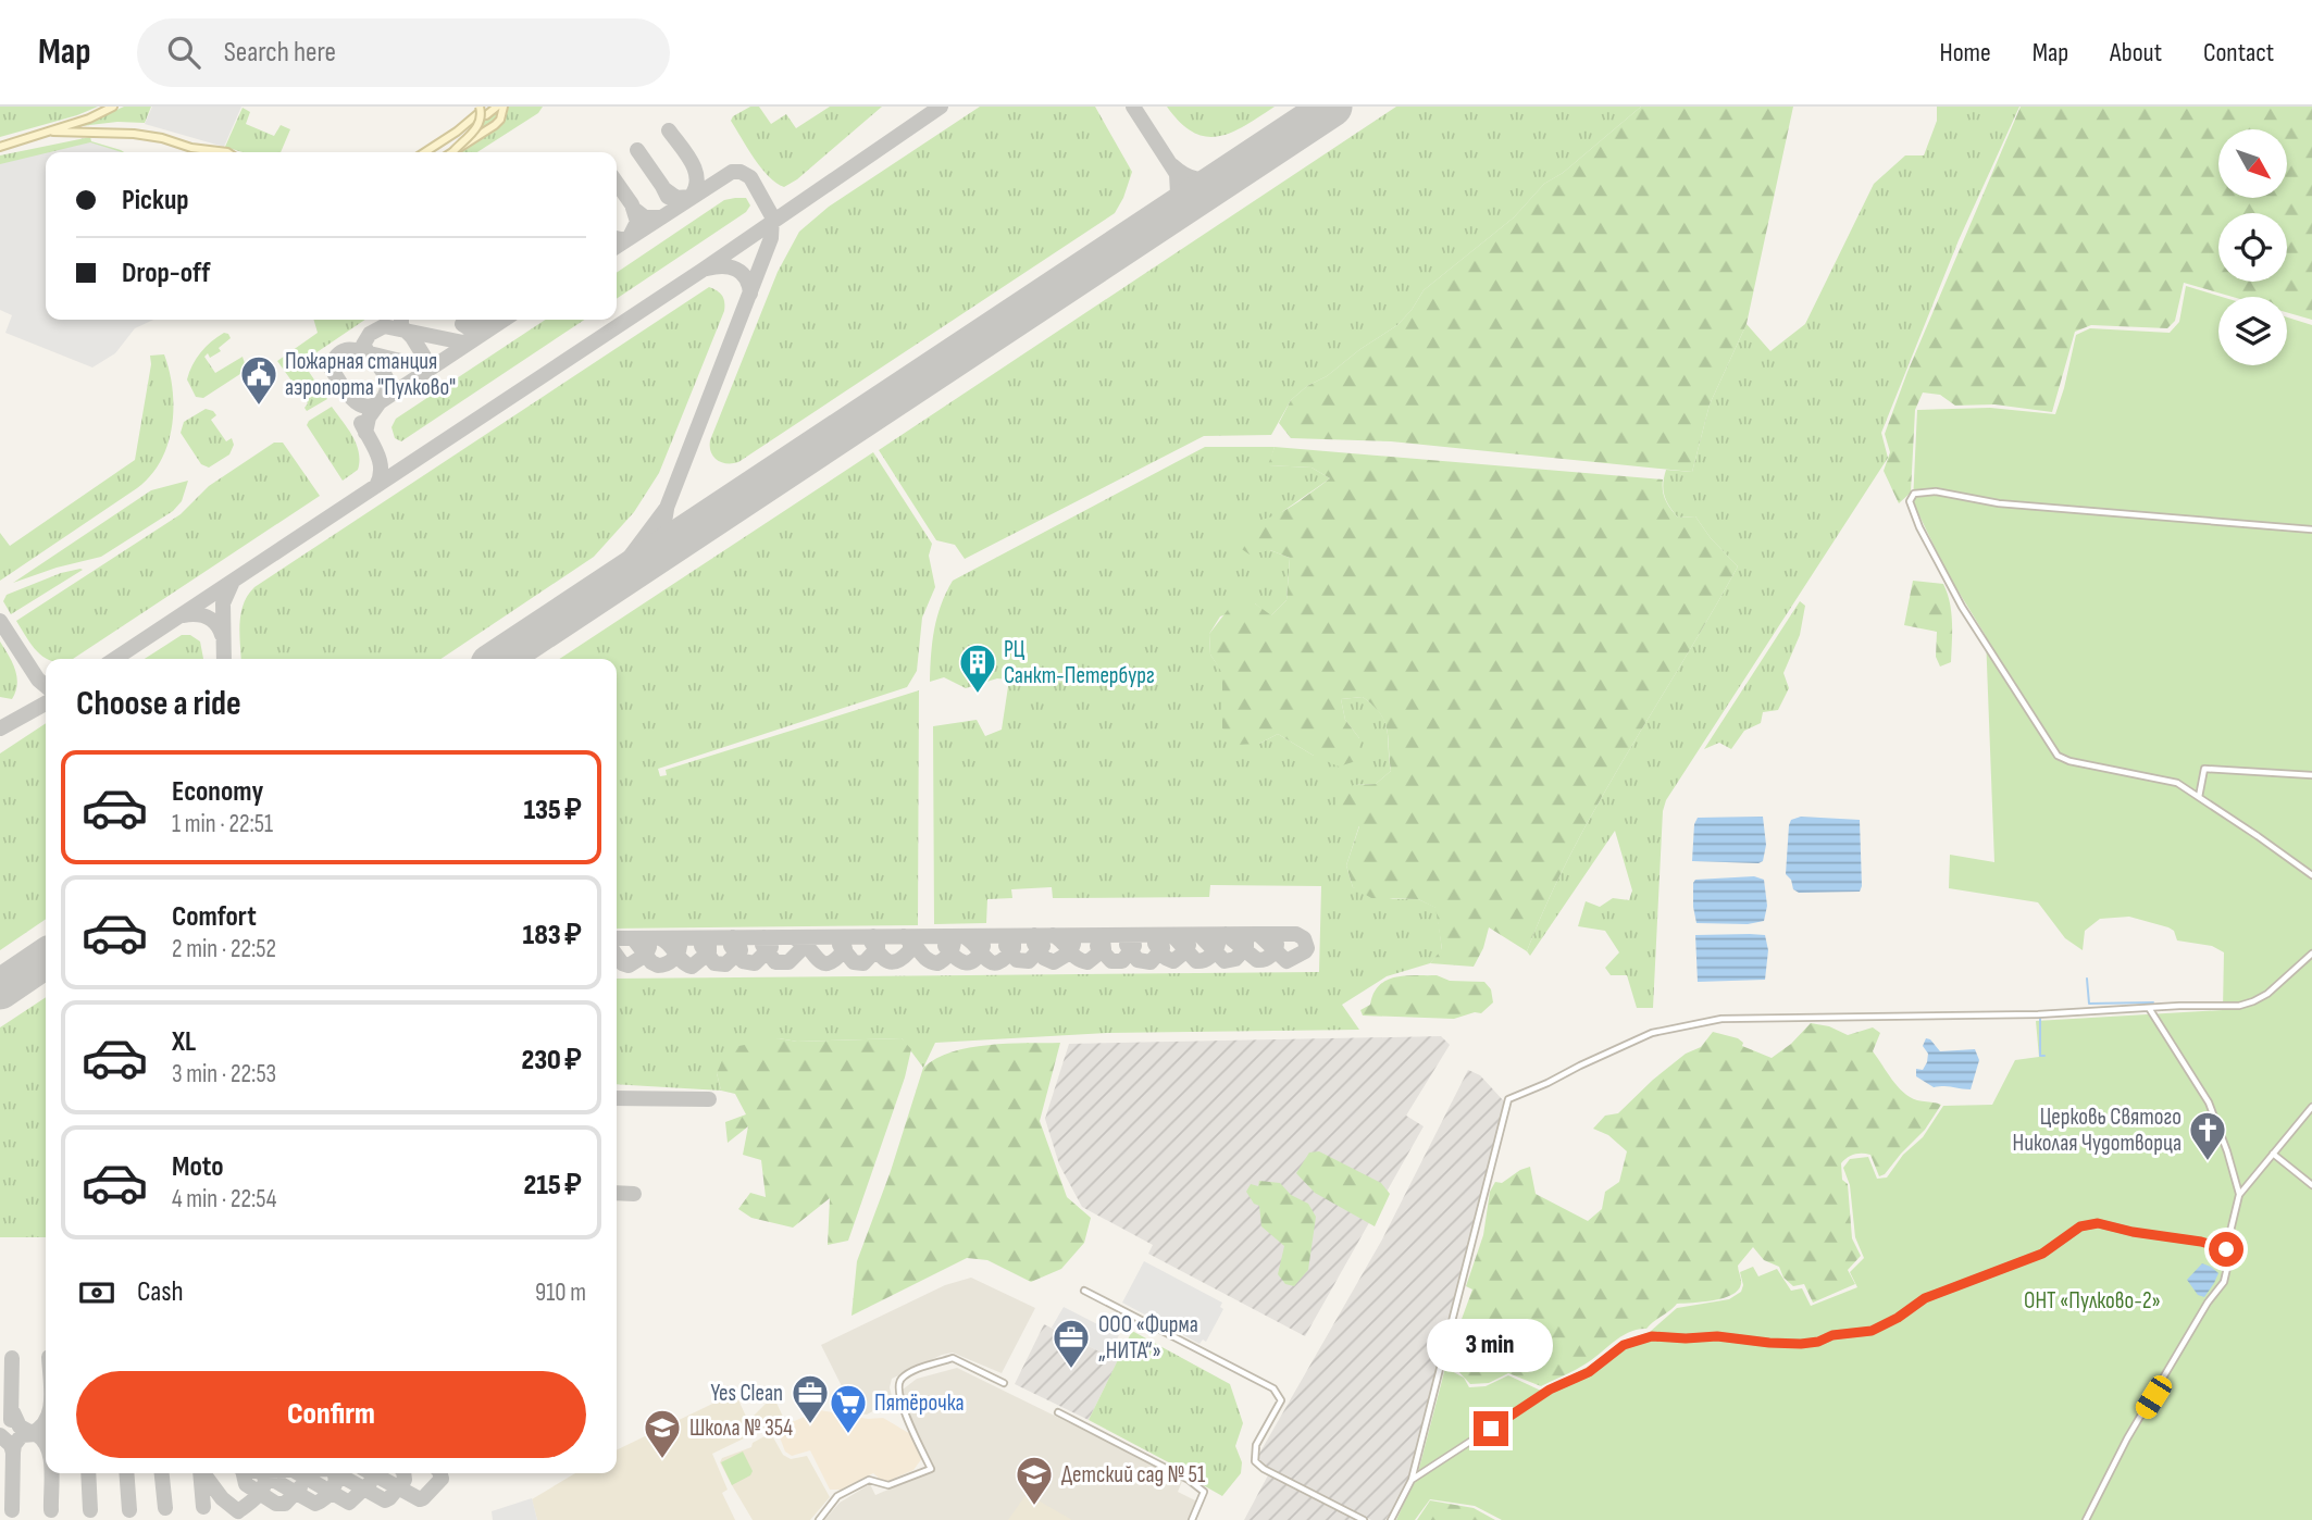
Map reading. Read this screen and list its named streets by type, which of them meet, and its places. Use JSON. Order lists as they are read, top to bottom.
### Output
{
  "parks": ["ОНТ «Пулково-2»"],
  "places": {
    "public building": ["Пожарная станция аэропорта \"Пулково\""],
    "building": ["РЦ Санкт-Петербург"],
    "church": ["Церковь Святого Николая Чудотворца"],
    "office": ["ООО «Фирма „НИТА“»", "Yes Clean"],
    "supermarket": ["Пятёрочка"],
    "school or university": ["Школа № 354", "Детский сад № 51"]
  },
  "north": "bottom right",
  "page": {
    "header": "Map",
    "search": "Search here",
    "nav": [
      "Home",
      "Map",
      "About",
      "Contact"
    ],
    "banner": ["Pickup", "Drop-off"],
    "heading": "Choose a ride",
    "list": [
      {
        "name": "Economy",
        "note": "1 min · 22:51",
        "value": "135 ₽"
      },
      {
        "name": "Comfort",
        "note": "2 min · 22:52",
        "value": "183 ₽"
      },
      {
        "name": "XL",
        "note": "3 min · 22:53",
        "value": "230 ₽"
      },
      {
        "name": "Moto",
        "note": "4 min · 22:54",
        "value": "215 ₽"
      }
    ],
    "pay": ["Cash", "910 m"],
    "bubble": "3 min",
    "buttons": "Confirm"
  }
}
